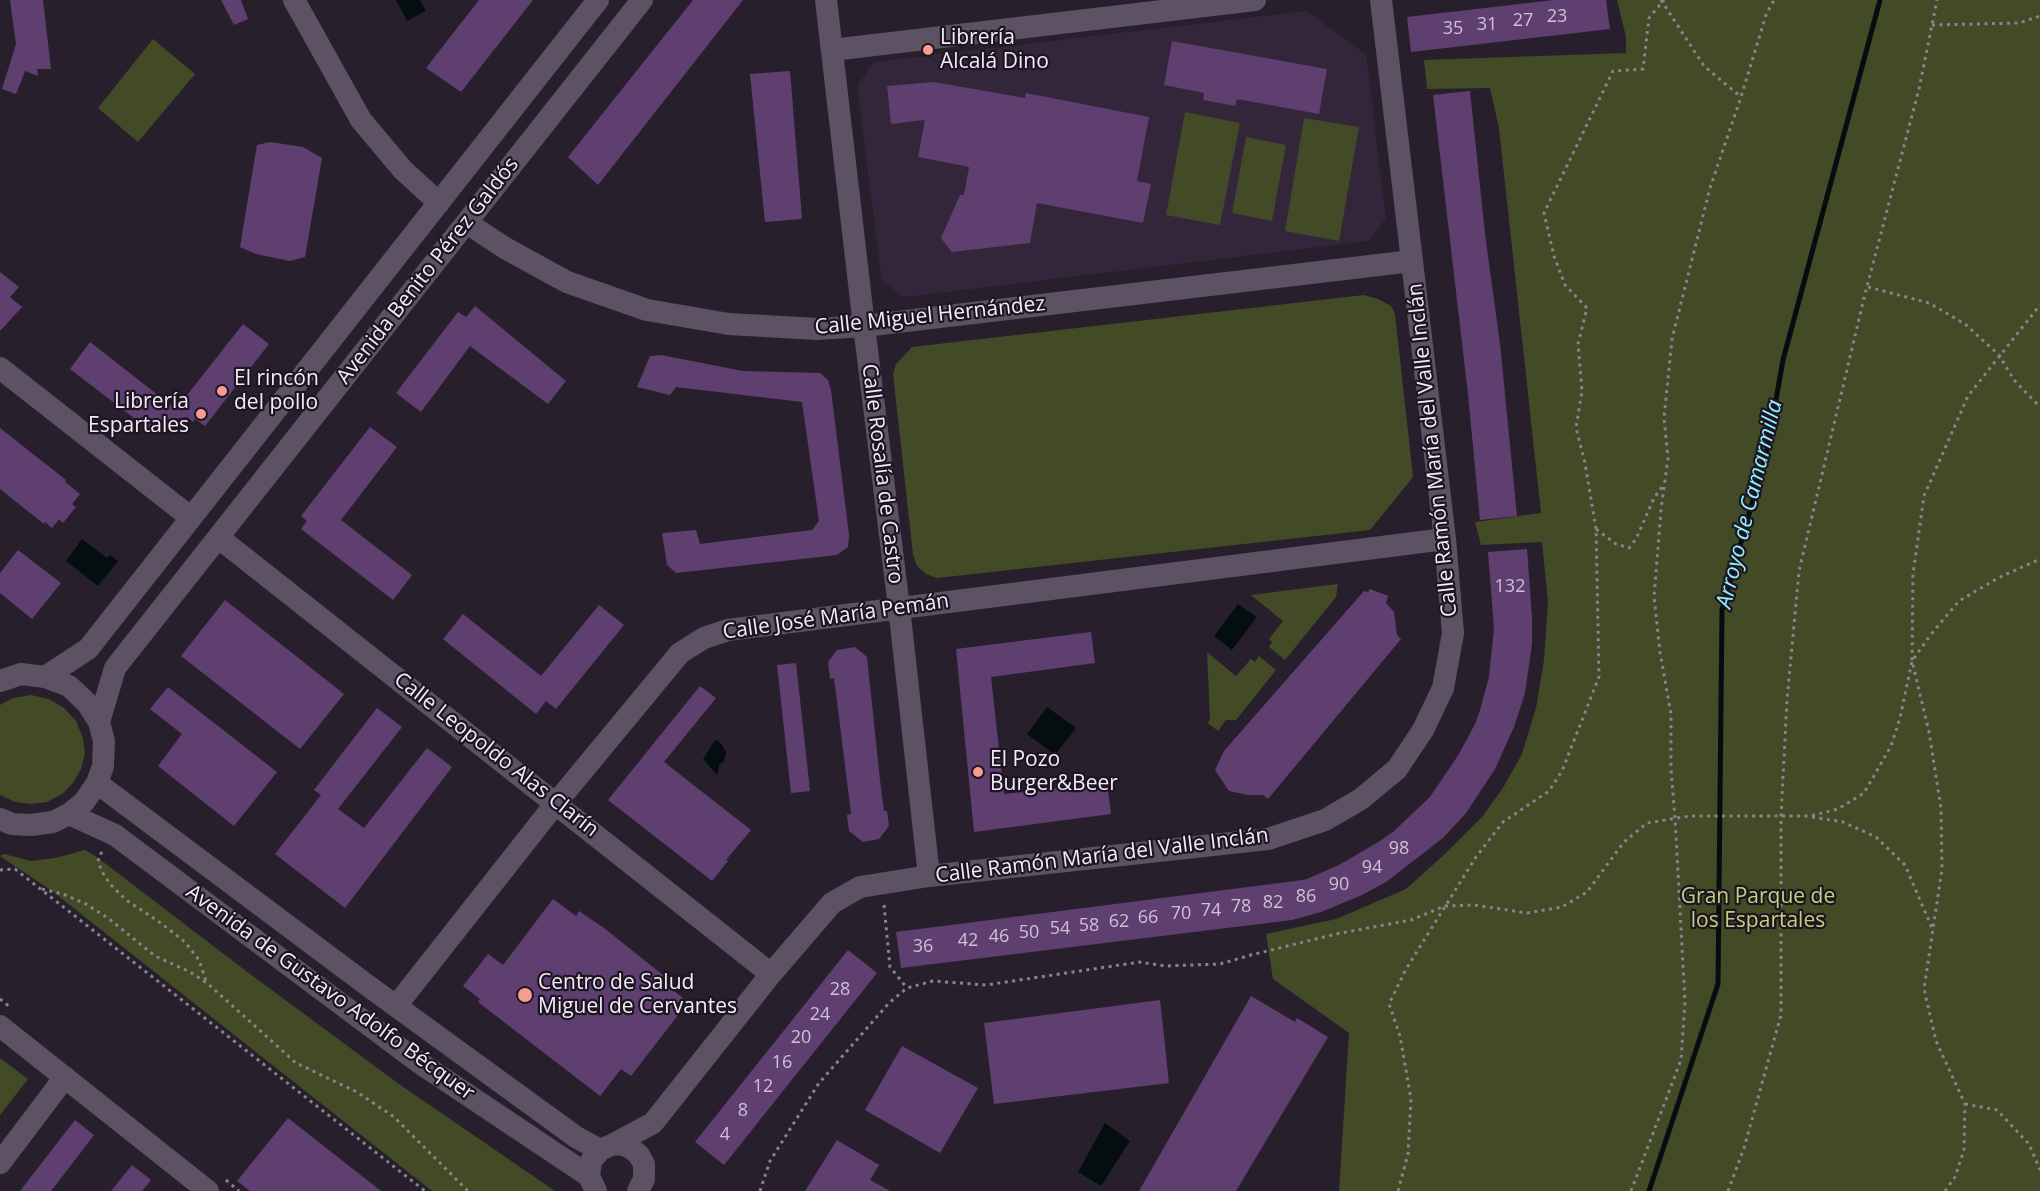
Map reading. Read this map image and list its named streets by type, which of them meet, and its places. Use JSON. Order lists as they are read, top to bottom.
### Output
{
  "streets": {
    "street": [
      "Avenida Benito Pérez Galdós",
      "Calle Miguel Hernández",
      "Calle Ramón María del Valle Inclán",
      "Calle Rosalía de Castro",
      "Calle José María Pemán",
      "Calle Leopoldo Alas Clarín",
      "Avenida de Gustavo Adolfo Bécquer"
    ]
  },
  "crossings": [
    ["Avenida Benito Pérez Galdós", "Calle Miguel Hernández"],
    ["Avenida Benito Pérez Galdós", "Calle Leopoldo Alas Clarín"],
    ["Calle Miguel Hernández", "Calle Ramón María del Valle Inclán"],
    ["Calle Miguel Hernández", "Calle Rosalía de Castro"],
    ["Calle Ramón María del Valle Inclán", "Calle Rosalía de Castro"],
    ["Calle Ramón María del Valle Inclán", "Calle José María Pemán"],
    ["Calle Ramón María del Valle Inclán", "Calle Leopoldo Alas Clarín"],
    ["Calle Ramón María del Valle Inclán", "Avenida de Gustavo Adolfo Bécquer"],
    ["Calle Rosalía de Castro", "Calle José María Pemán"],
    ["Calle José María Pemán", "Calle Leopoldo Alas Clarín"],
    ["Calle José María Pemán", "Avenida de Gustavo Adolfo Bécquer"]
  ],
  "water": ["Arroyo de Camarmilla"],
  "parks": ["Gran Parque de los Espartales"],
  "places": [
    "Librería Alcalá Dino",
    "El rincón del pollo",
    "Librería Espartales",
    "El Pozo Burger&Beer",
    "Centro de Salud Miguel de Cervantes"
  ],
  "house_numbers": [
    "23",
    "27",
    "31",
    "35",
    "132",
    "98",
    "94",
    "90",
    "86",
    "82",
    "78",
    "74",
    "70",
    "66",
    "62",
    "58",
    "54",
    "50",
    "46",
    "42",
    "36",
    "28",
    "24",
    "20",
    "16",
    "12",
    "8",
    "4"
  ]
}
